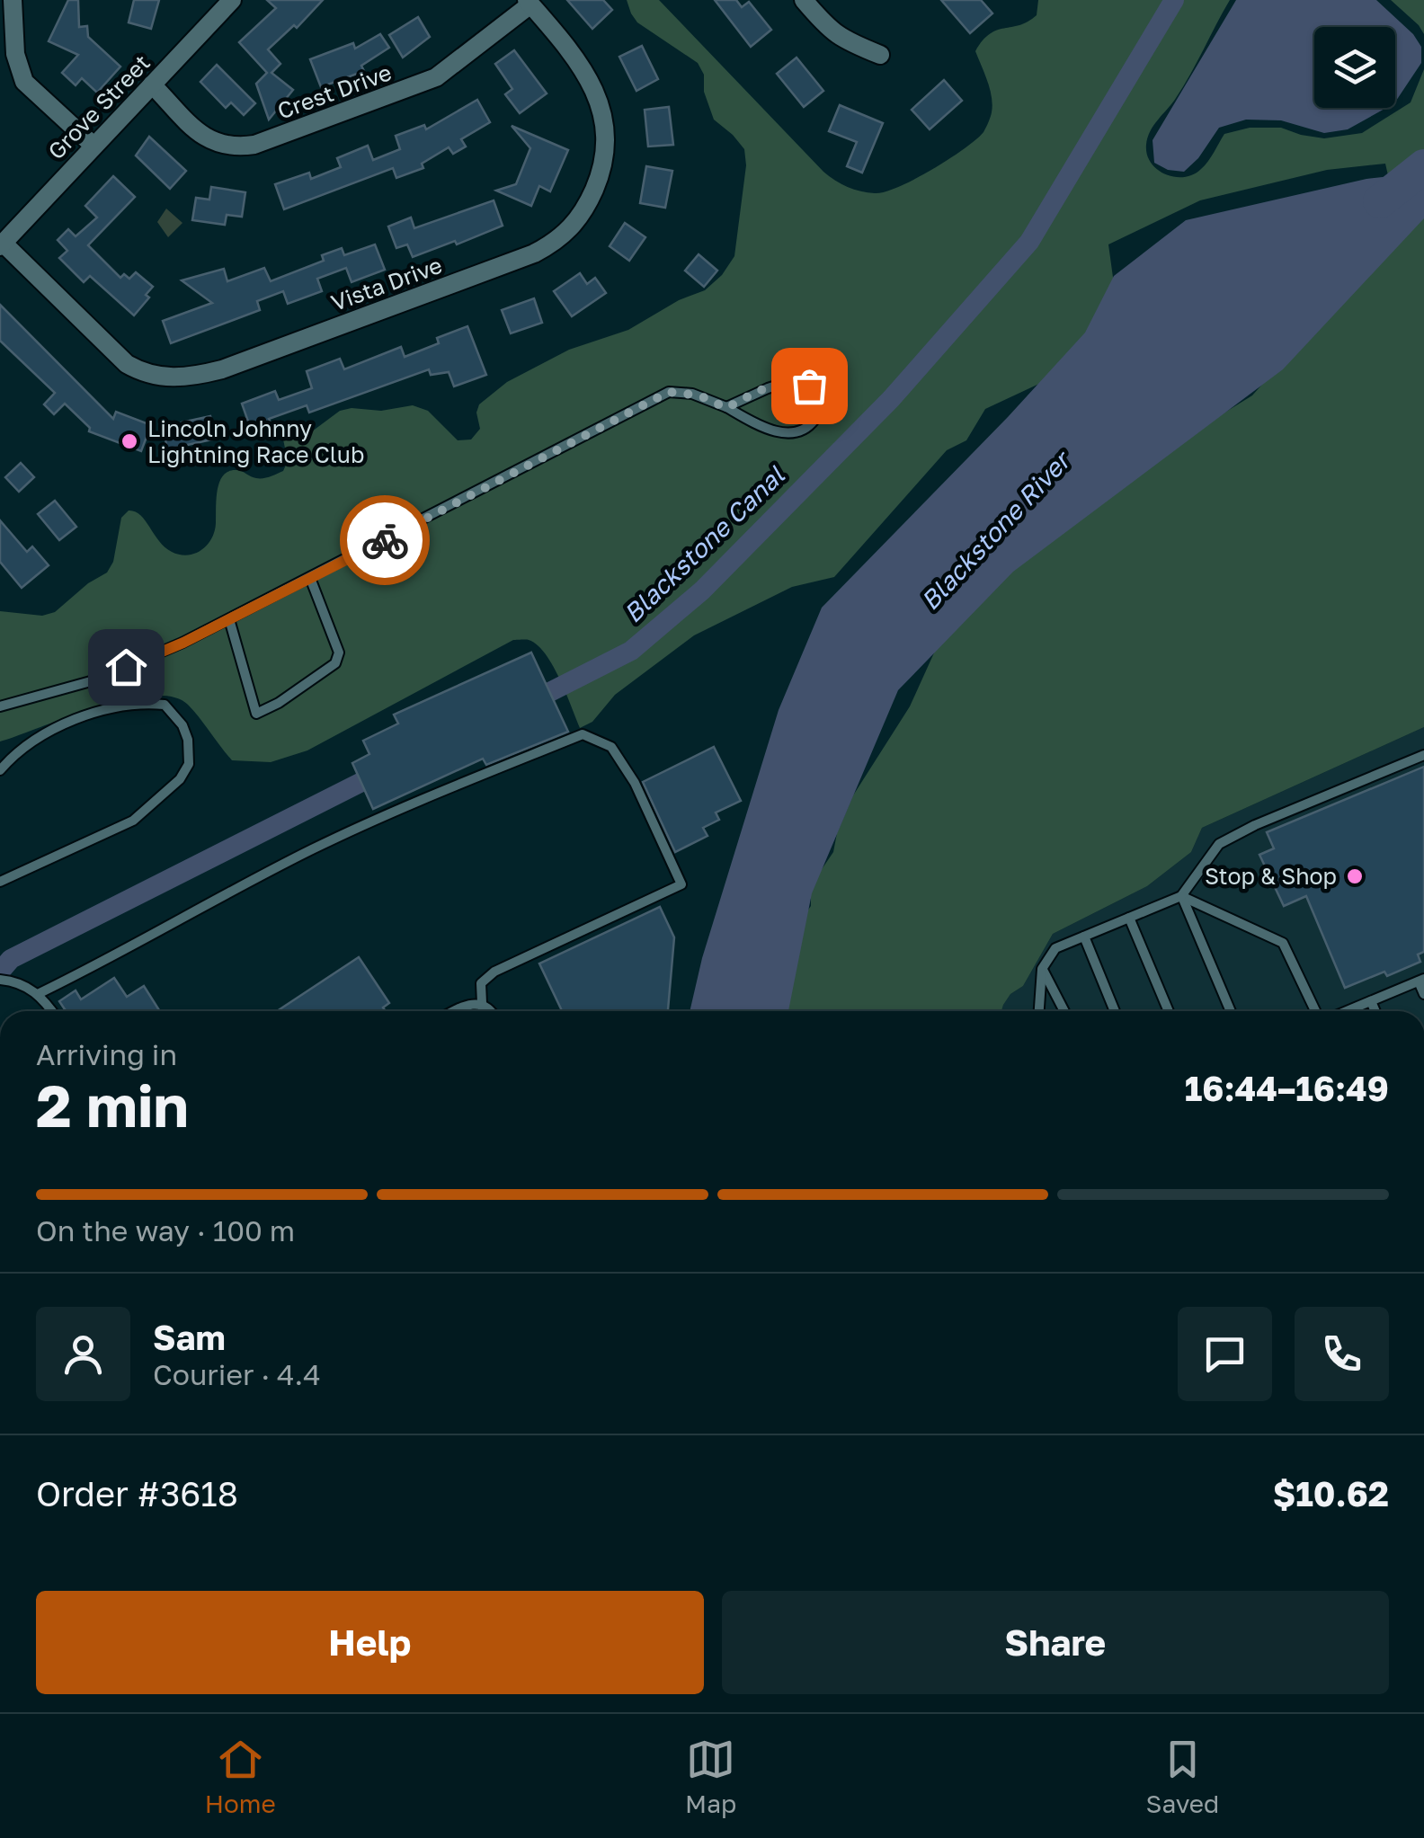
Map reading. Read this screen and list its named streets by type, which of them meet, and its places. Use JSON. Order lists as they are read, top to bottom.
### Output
{
  "streets": {
    "street": ["Crest Drive", "Grove Street", "Vista Drive"]
  },
  "crossings": [
    ["Crest Drive", "Grove Street"],
    ["Crest Drive", "Vista Drive"],
    ["Grove Street", "Vista Drive"]
  ],
  "water": ["Blackstone River", "Blackstone Canal"],
  "places": ["Lincoln Johnny Lightning Race Club", "Stop & Shop"],
  "page": {
    "heading": ["2 min", "Arriving in", "16:44–16:49"],
    "panel": [
      "Sam",
      "Courier · 4.4",
      "Order #3618",
      "$10.62"
    ],
    "bar": "On the way · 100 m",
    "buttons": ["Help", "Share"],
    "tabs": ["Home", "Map", "Saved"]
  }
}
